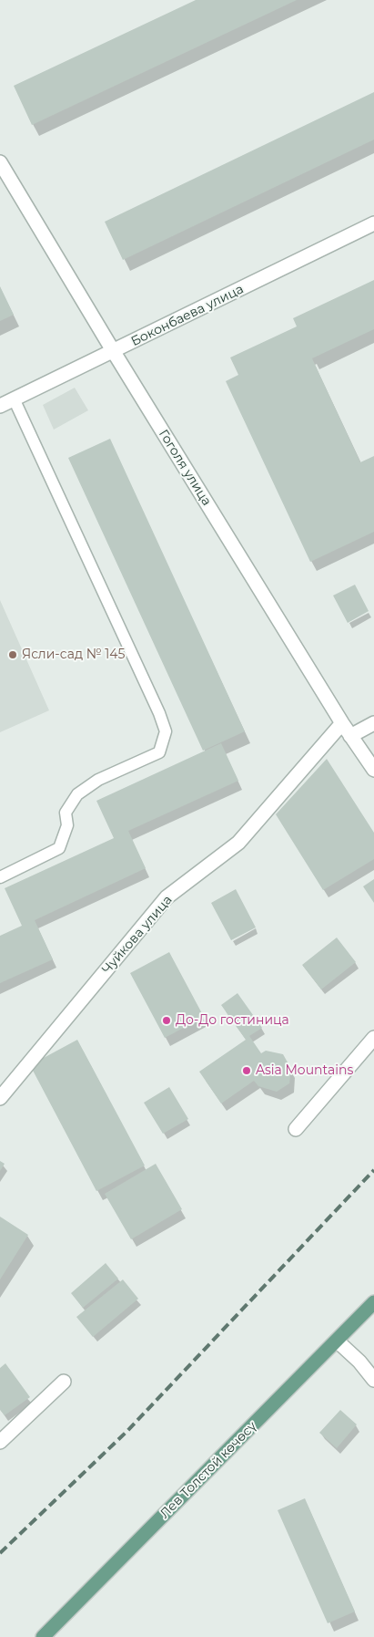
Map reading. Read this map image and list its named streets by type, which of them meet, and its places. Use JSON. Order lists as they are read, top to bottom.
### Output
{
  "streets": {
    "main road": ["Лев Толстой көчөсү"],
    "street": ["Боконбаева улица", "Гоголя улица", "Чуйкова улица"]
  },
  "crossings": [
    ["Боконбаева улица", "Гоголя улица"],
    ["Гоголя улица", "Чуйкова улица"]
  ],
  "places": ["Ясли-сад № 145", "До-До гостиница", "Asia Mountains"]
}
